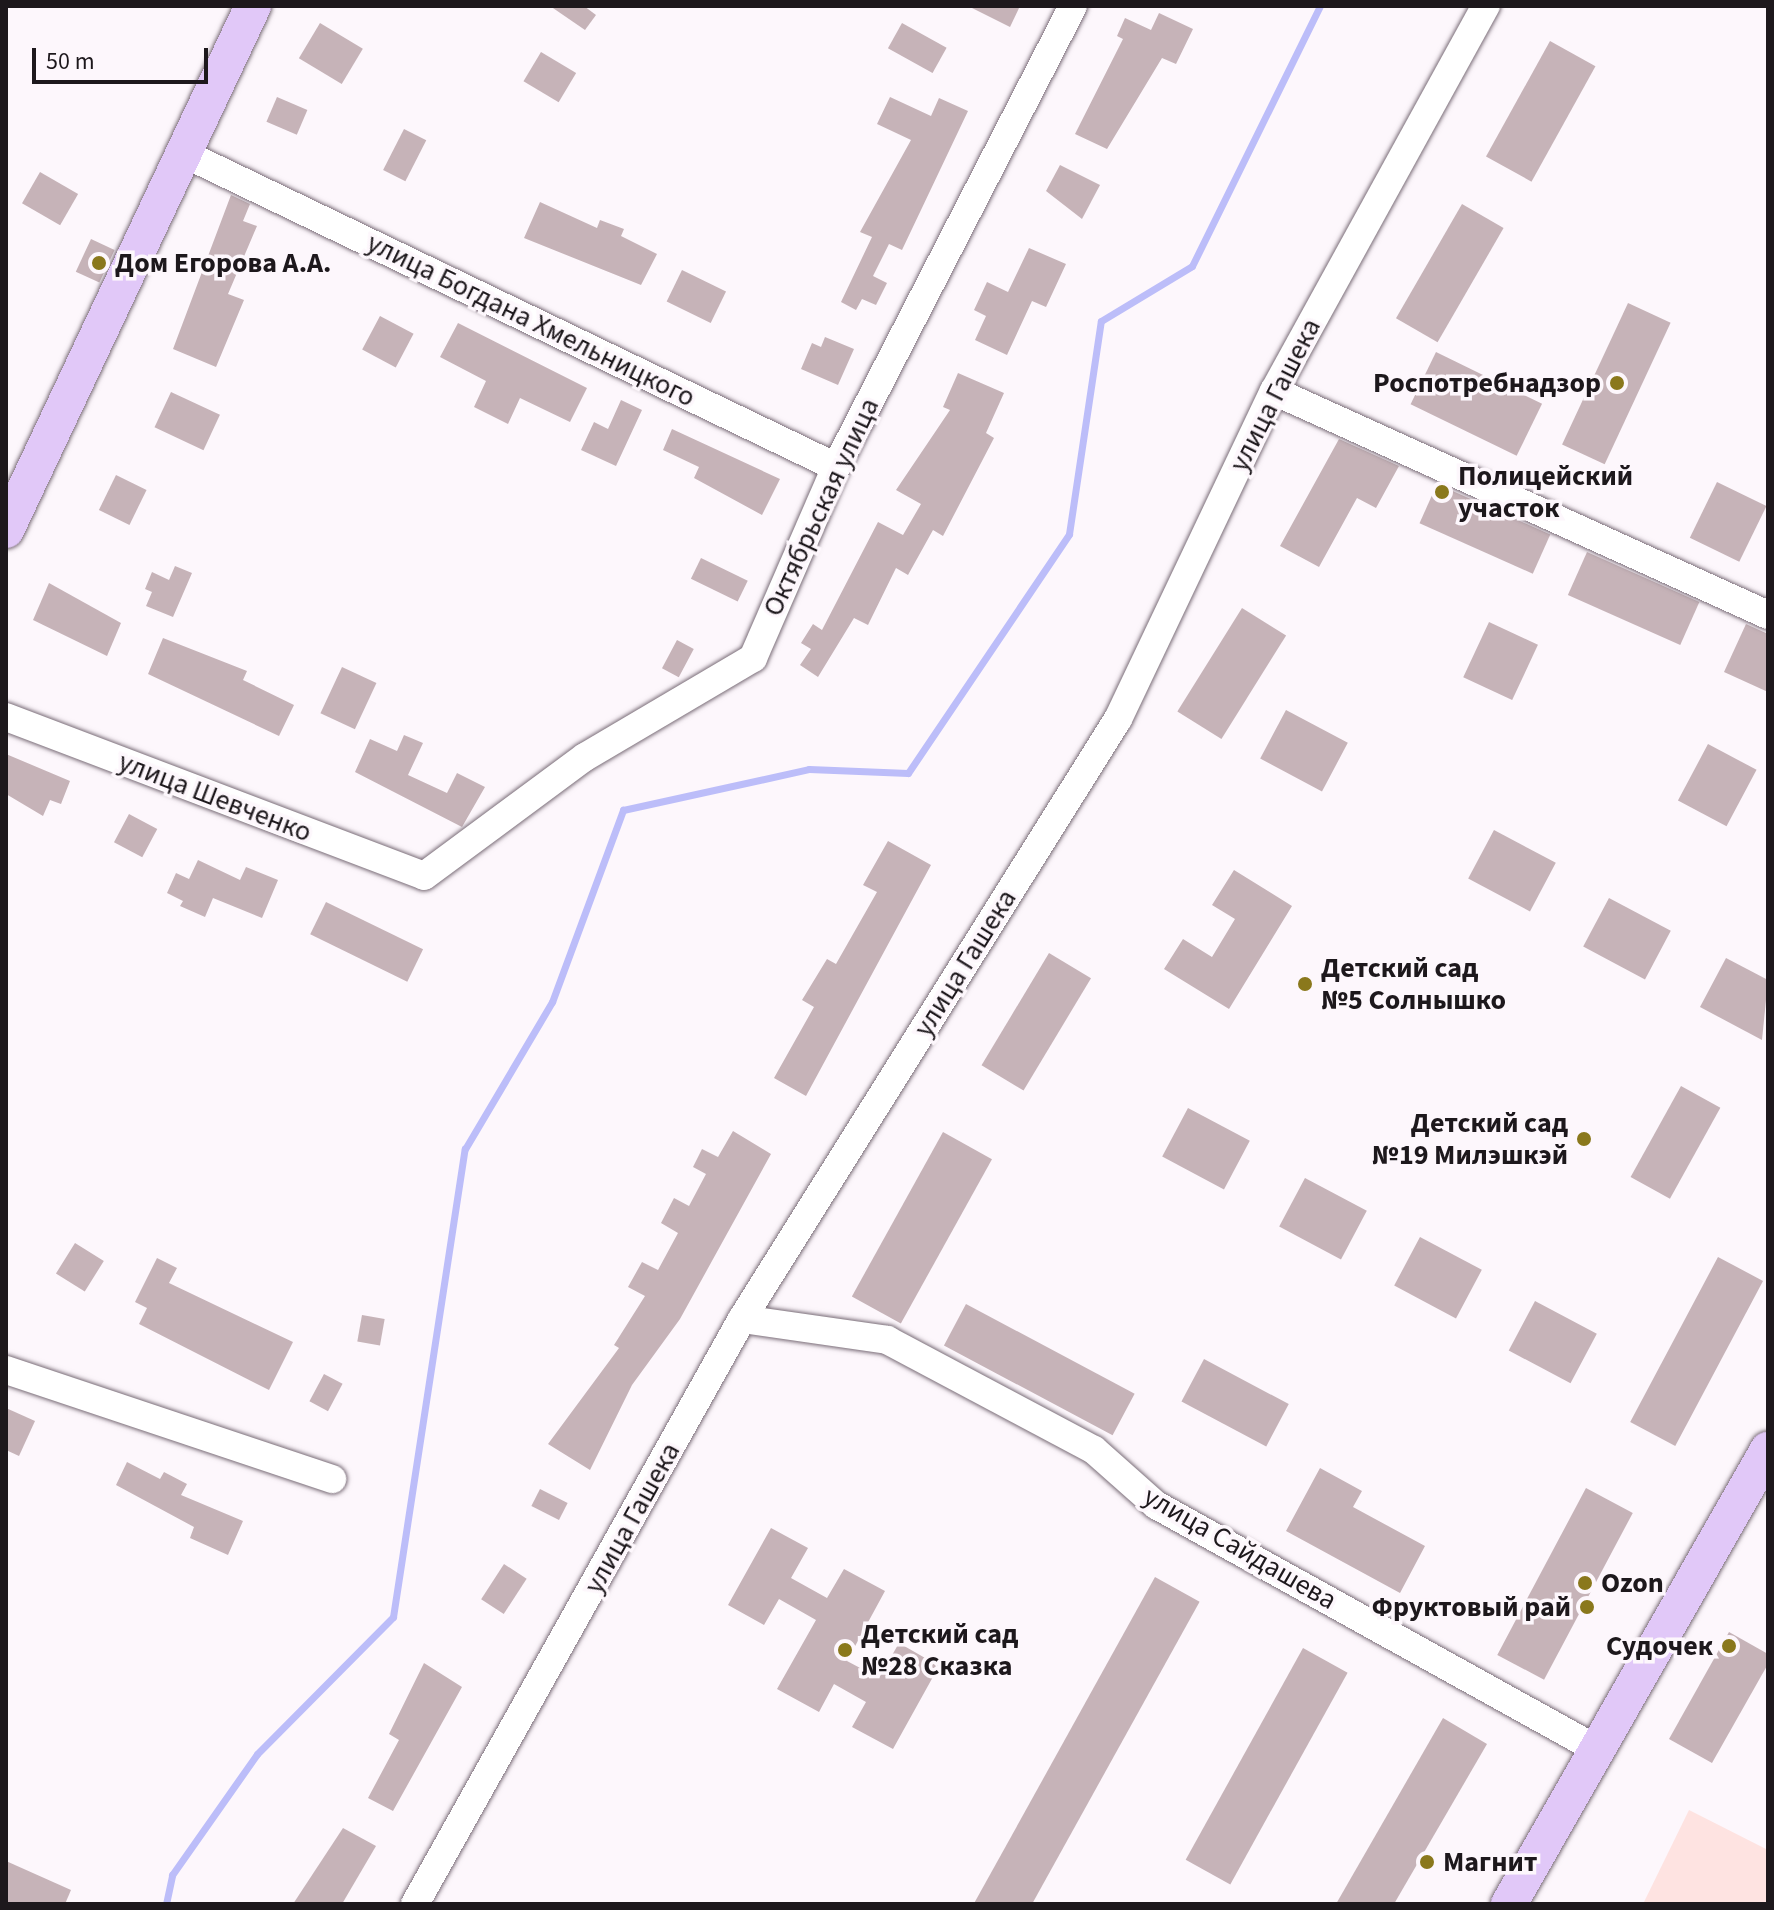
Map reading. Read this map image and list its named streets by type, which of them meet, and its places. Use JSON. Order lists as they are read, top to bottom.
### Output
{
  "streets": {
    "street": [
      "улица Богдана Хмельницкого",
      "улица Гашека",
      "Октябрьская улица",
      "улица Шевченко",
      "улица Сайдашева"
    ]
  },
  "crossings": [
    ["улица Богдана Хмельницкого", "Октябрьская улица"],
    ["улица Гашека", "улица Сайдашева"],
    ["Октябрьская улица", "улица Шевченко"]
  ],
  "places": [
    "Дом Егорова А.А.",
    "Роспотребнадзор",
    "Полицейский участок",
    "Детский сад №5 Солнышко",
    "Детский сад №19 Милэшкэй",
    "Ozon",
    "Фруктовый рай",
    "Судочек",
    "Детский сад №28 Сказка",
    "Магнит"
  ],
  "scale_bar": "50 m"
}
